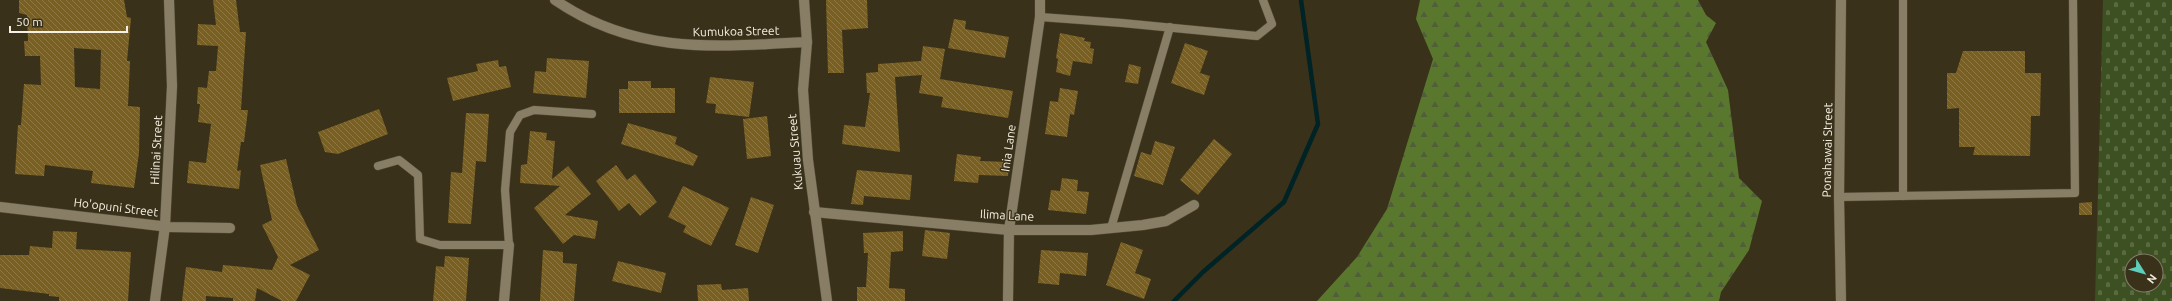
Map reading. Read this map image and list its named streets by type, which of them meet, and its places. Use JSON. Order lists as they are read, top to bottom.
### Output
{
  "streets": {
    "street": [
      "Kumukoa Street",
      "Inia Lane",
      "Hilinai Street",
      "Ponahawai Street",
      "Kukuau Street",
      "Ho'opuni Street",
      "Ilima Lane"
    ]
  },
  "crossings": [
    ["Kumukoa Street", "Kukuau Street"],
    ["Inia Lane", "Ilima Lane"],
    ["Hilinai Street", "Ho'opuni Street"],
    ["Kukuau Street", "Ilima Lane"]
  ],
  "scale_bar": "50 m",
  "north": "bottom right"
}
